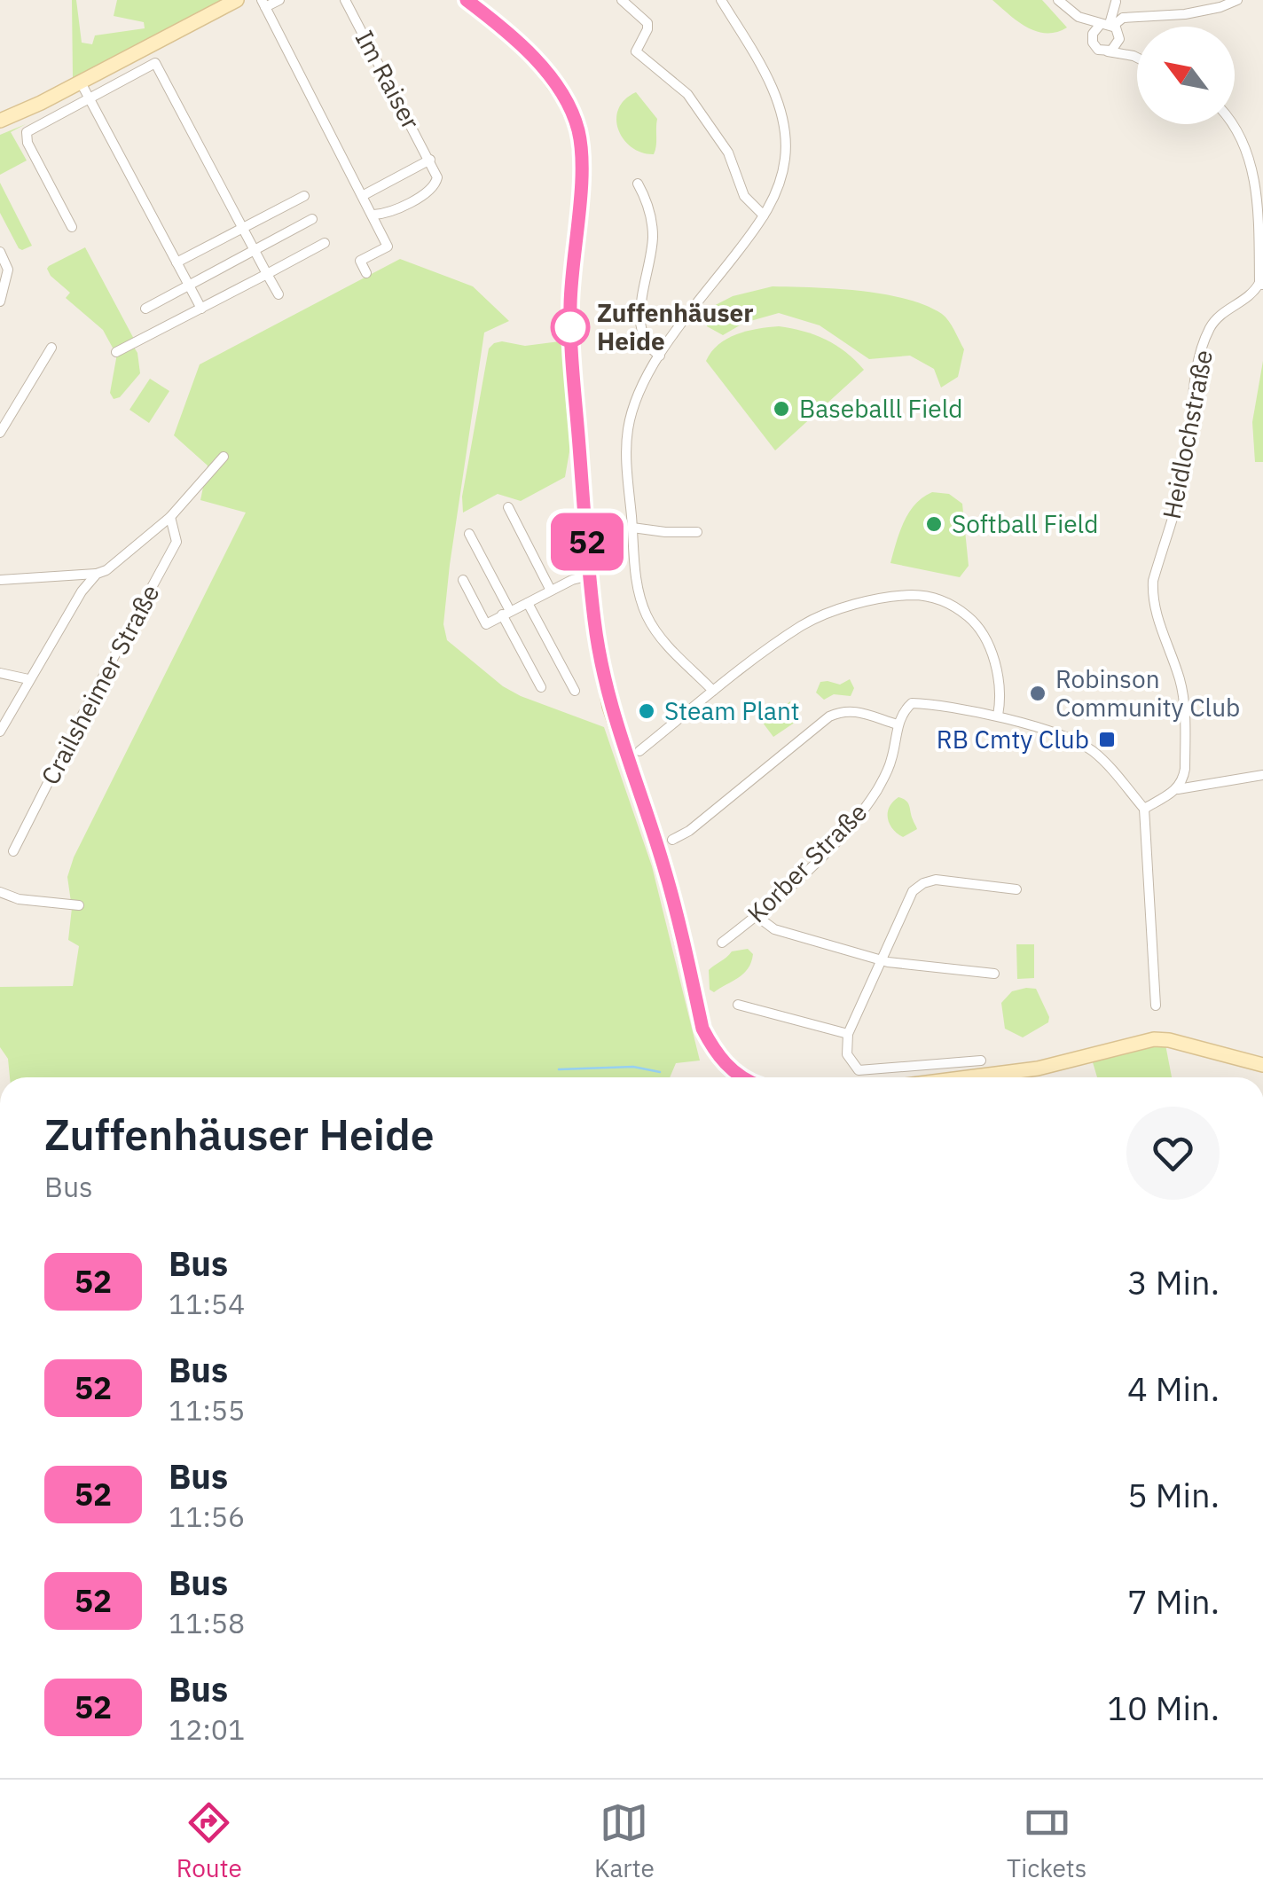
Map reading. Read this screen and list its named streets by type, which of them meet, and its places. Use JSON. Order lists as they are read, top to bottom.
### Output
{
  "streets": {
    "street": [
      "Im Raiser",
      "Heidlochstraße",
      "Crailsheimer Straße",
      "Korber Straße"
    ]
  },
  "places": {
    "other": [
      "Zuffenhäuser Heide",
      "Baseballl Field",
      "Softball Field",
      "Robinson Community Club",
      "Steam Plant"
    ],
    "transit": ["RB Cmty Club"]
  },
  "lines": ["bus line 52"],
  "north": "top left",
  "page": {
    "on_map": "52",
    "heading": ["Zuffenhäuser Heide", "Bus"],
    "list": [
      {
        "mark": "52",
        "name": "Bus",
        "note": "11:54",
        "value": "3 Min."
      },
      {
        "mark": "52",
        "name": "Bus",
        "note": "11:55",
        "value": "4 Min."
      },
      {
        "mark": "52",
        "name": "Bus",
        "note": "11:56",
        "value": "5 Min."
      },
      {
        "mark": "52",
        "name": "Bus",
        "note": "11:58",
        "value": "7 Min."
      },
      {
        "mark": "52",
        "name": "Bus",
        "note": "12:01",
        "value": "10 Min."
      }
    ],
    "tabs": ["Route", "Karte", "Tickets"]
  }
}
